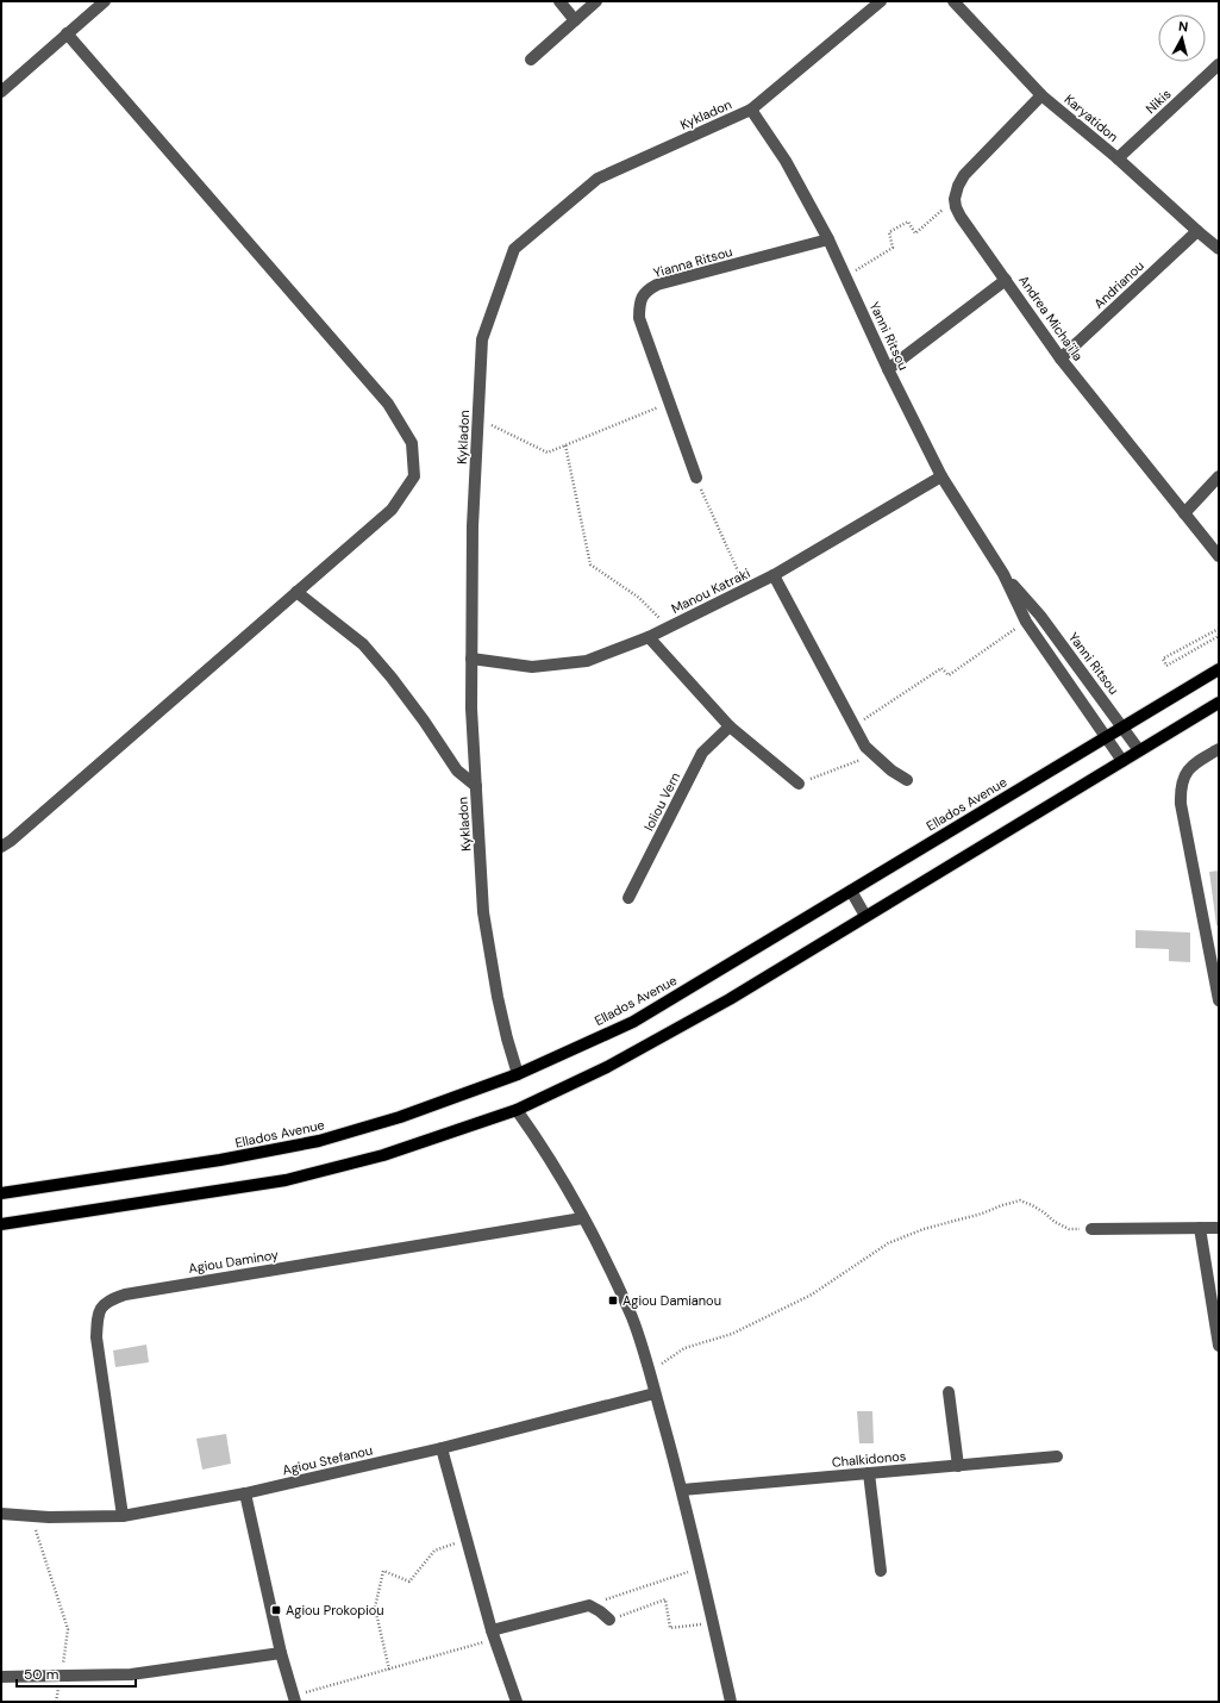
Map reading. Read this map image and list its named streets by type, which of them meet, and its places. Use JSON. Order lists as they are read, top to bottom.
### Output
{
  "streets": {
    "main road": ["Ellados Avenue"],
    "street": [
      "Nikis",
      "Kykladon",
      "Karyatidon",
      "Yianna Ritsou",
      "Andrianou",
      "Andrea Micha'i'la",
      "Yanni Ritsou",
      "Manou Katraki",
      "Ioliou Vern",
      "Agiou Daminoy",
      "Chalkidonos",
      "Agiou Stefanou"
    ]
  },
  "crossings": [
    ["Nikis", "Karyatidon"],
    ["Kykladon", "Yanni Ritsou"],
    ["Kykladon", "Manou Katraki"],
    ["Kykladon", "Ellados Avenue"],
    ["Karyatidon", "Andrianou"],
    ["Yianna Ritsou", "Yanni Ritsou"],
    ["Andrianou", "Andrea Micha'i'la"],
    ["Yanni Ritsou", "Manou Katraki"],
    ["Yanni Ritsou", "Ellados Avenue"],
    ["Agiou Daminoy", "Agiou Stefanou"]
  ],
  "places": {
    "transit": ["Agiou Damianou", "Agiou Prokopiou"]
  },
  "scale_bar": "50 m",
  "north": "top"
}
